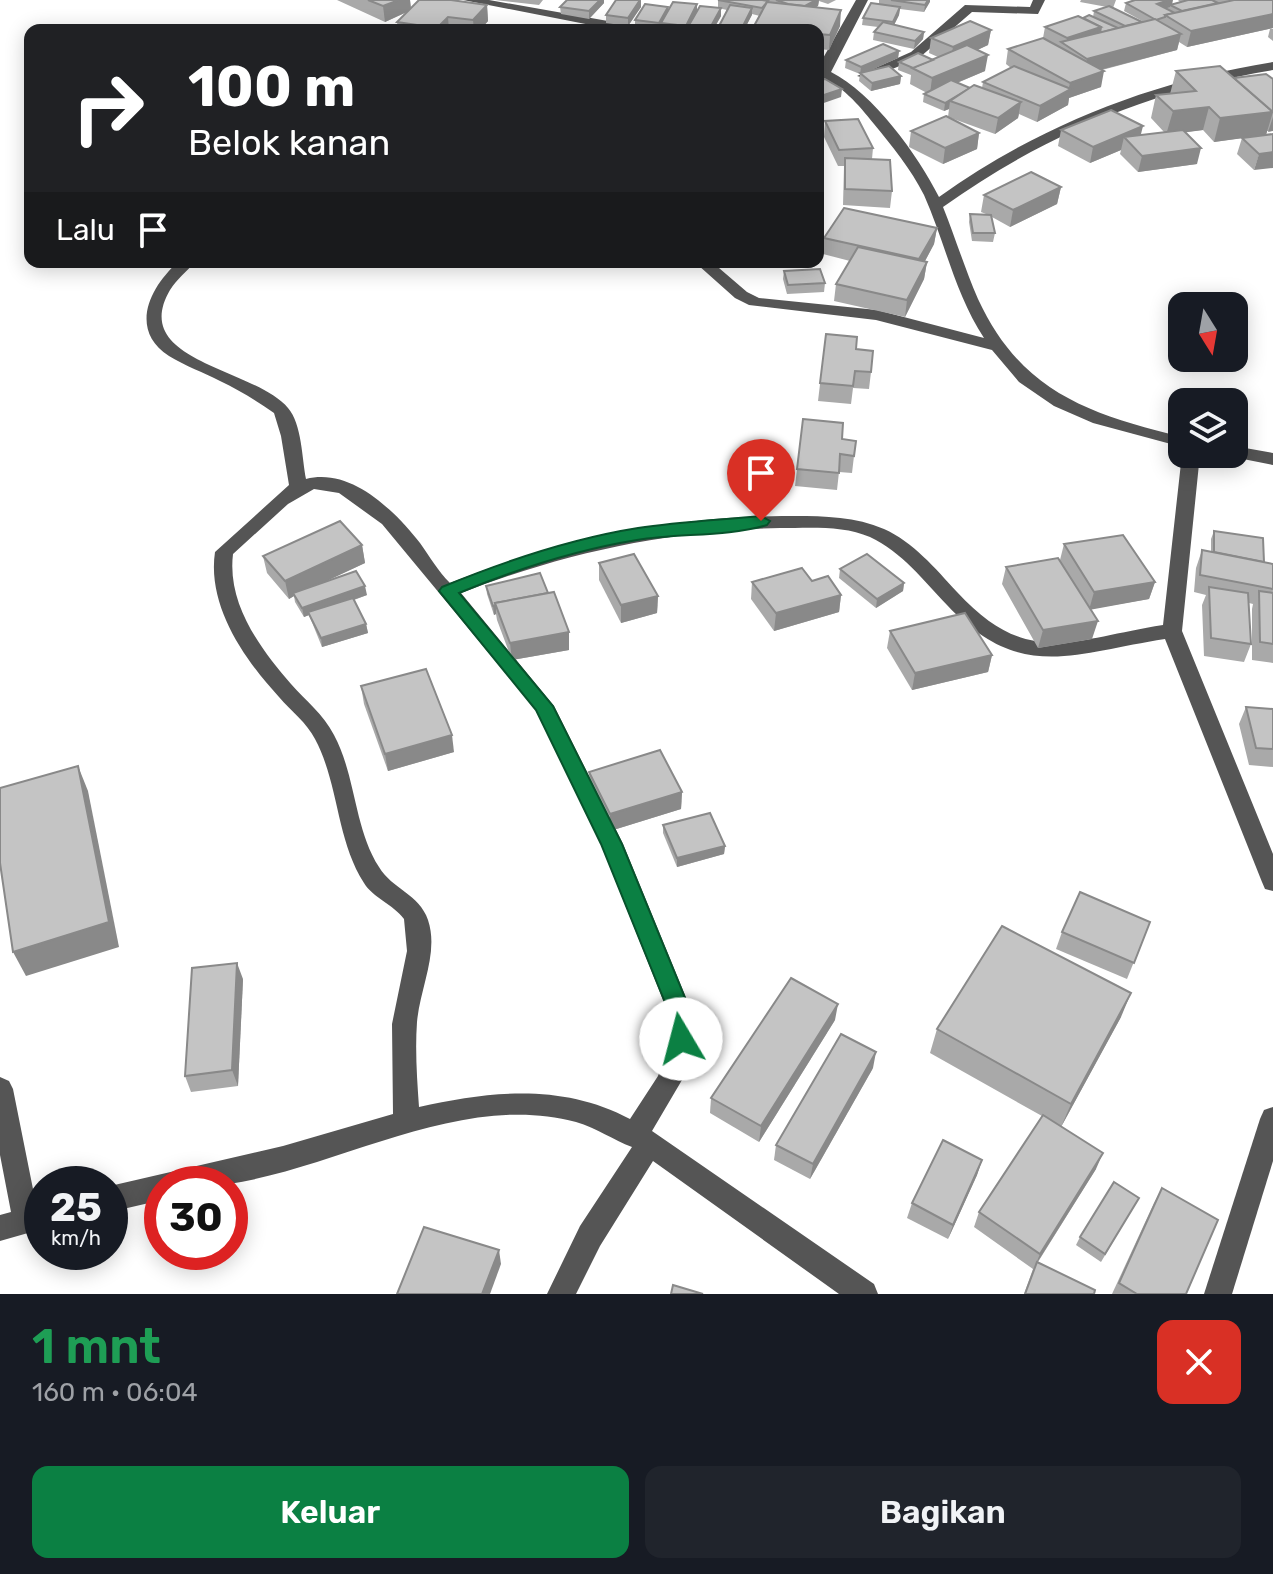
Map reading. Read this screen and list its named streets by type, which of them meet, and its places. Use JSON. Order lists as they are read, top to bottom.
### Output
{
  "north": "bottom",
  "page": {
    "turn": ["100 m", "Belok kanan"],
    "then": "Lalu",
    "speed": "25 km/h",
    "limit": "30",
    "heading": ["1 mnt", "160 m · 06:04"],
    "buttons": ["Keluar", "Bagikan"]
  }
}
